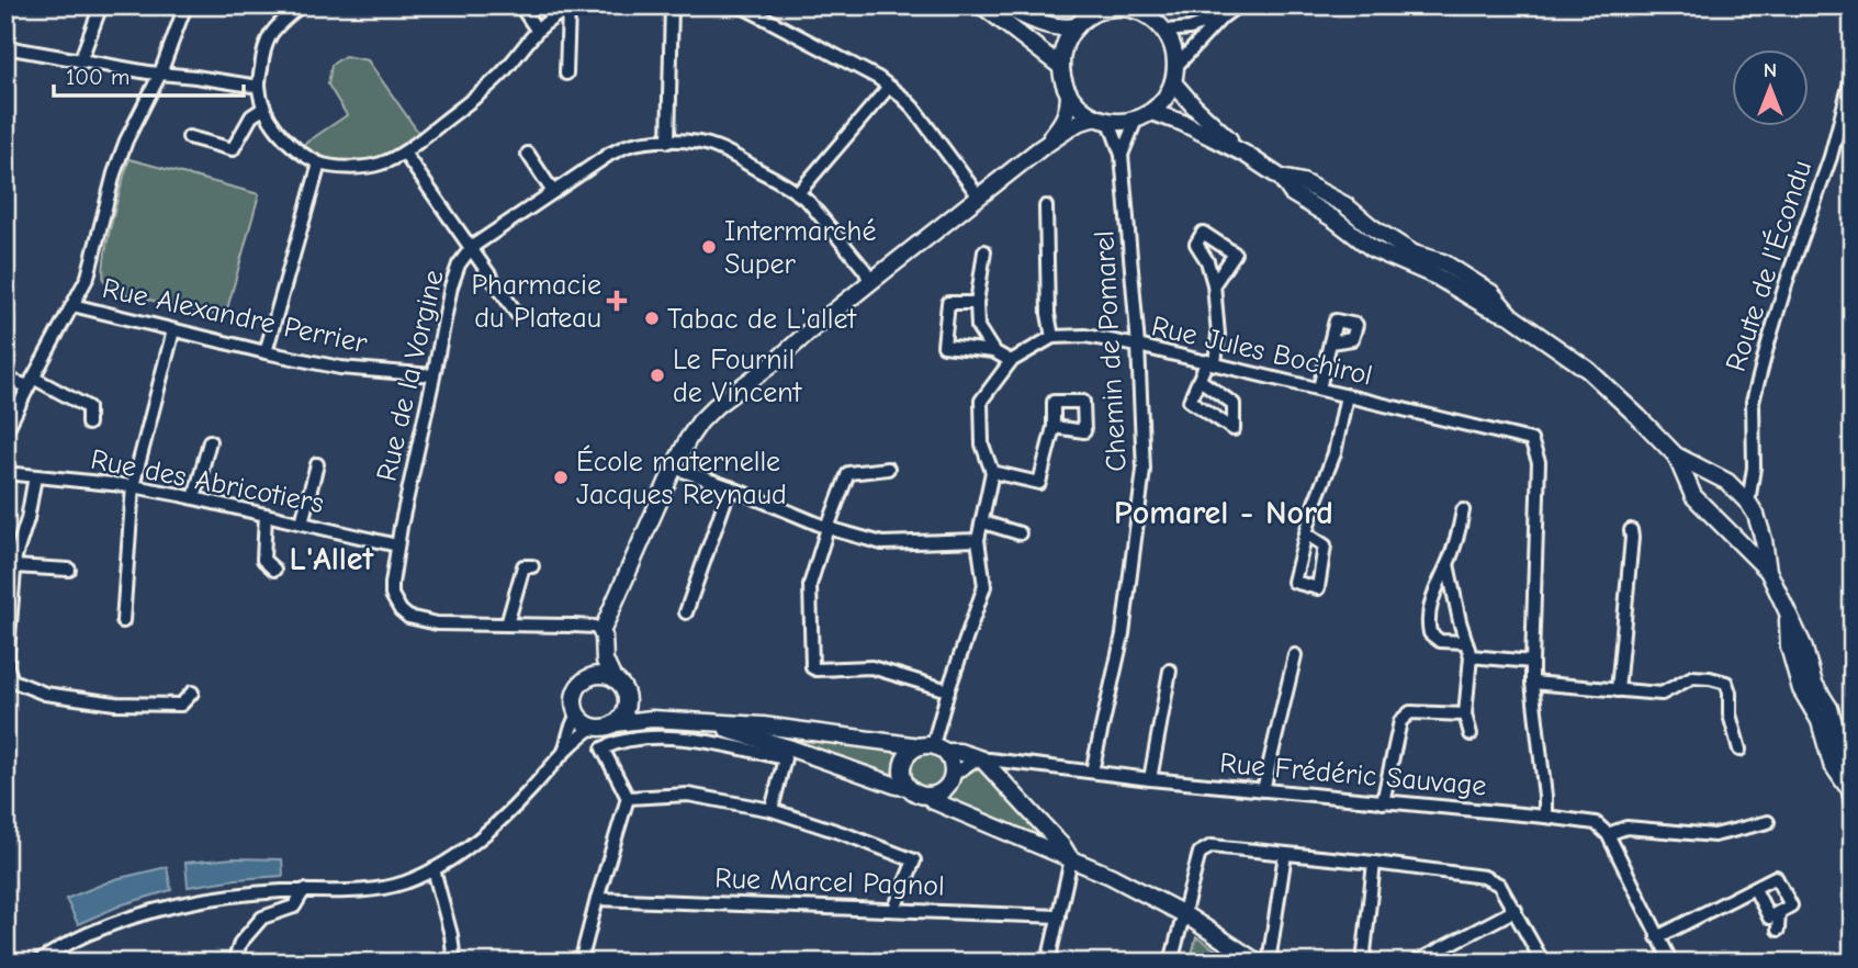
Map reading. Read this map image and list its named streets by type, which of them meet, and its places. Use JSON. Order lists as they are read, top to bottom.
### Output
{
  "streets": {
    "street": [
      "Route de l'Écondu",
      "Rue Alexandre Perrier",
      "Rue Jules Bochirol",
      "Chemin de Pomarel",
      "Rue de la Vorgine",
      "Rue des Abricotiers",
      "Rue Frédéric Sauvage",
      "Rue Marcel Pagnol"
    ]
  },
  "crossings": [
    ["Rue Alexandre Perrier", "Rue de la Vorgine"],
    ["Rue Jules Bochirol", "Chemin de Pomarel"],
    ["Rue Jules Bochirol", "Rue Frédéric Sauvage"],
    ["Chemin de Pomarel", "Rue Frédéric Sauvage"],
    ["Rue de la Vorgine", "Rue des Abricotiers"]
  ],
  "districts": ["Pomarel - Nord", "L'Allet"],
  "places": {
    "other": [
      "Intermarché Super",
      "Tabac de L'allet",
      "Le Fournil de Vincent",
      "École maternelle Jacques Reynaud"
    ],
    "health": ["Pharmacie du Plateau"]
  },
  "scale_bar": "100 m",
  "north": "top"
}
